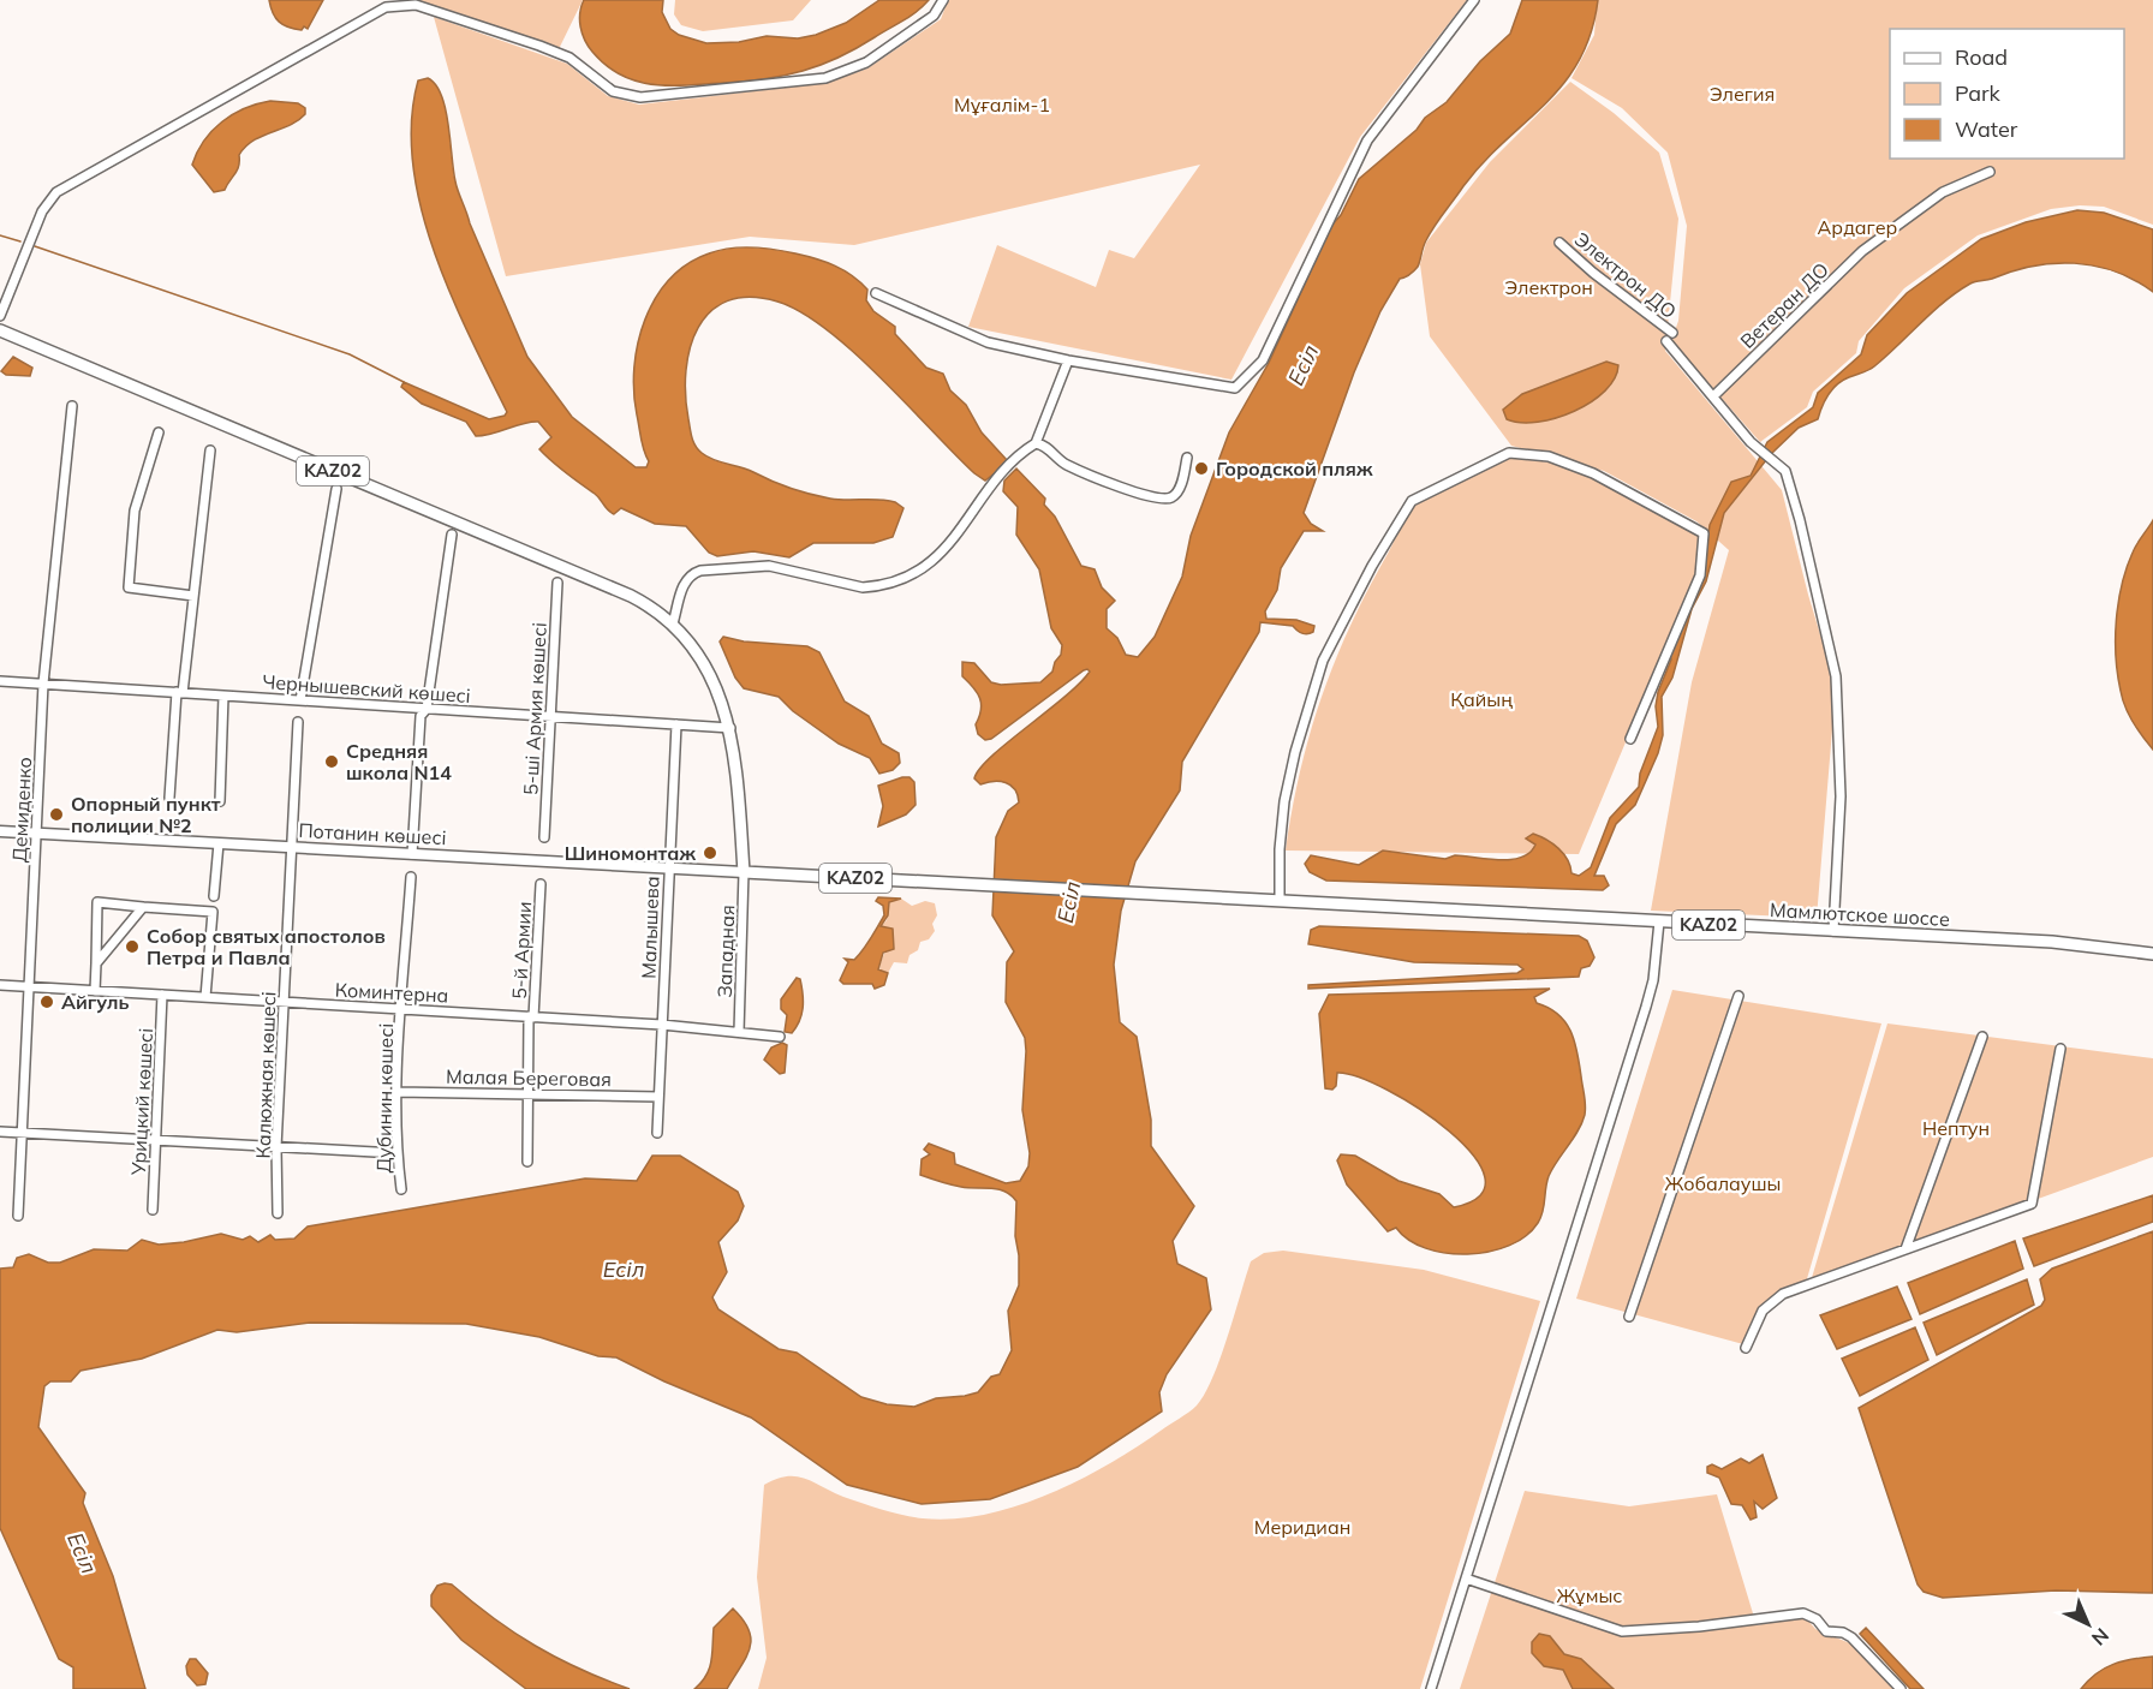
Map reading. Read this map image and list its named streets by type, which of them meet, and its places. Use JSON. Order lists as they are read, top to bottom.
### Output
{
  "streets": {
    "highway": ["KAZ02", "Мамлютское шоссе"],
    "main road": ["Потанин көшесі"],
    "street": [
      "Электрон ДО",
      "Ветеран ДО",
      "Чернышевский көшесі",
      "5-ші Армия көшесі",
      "Демиденко",
      "Малышева",
      "5-й Армии",
      "Западная",
      "Коминтерна",
      "Калюжная көшесі",
      "Малая Береговая",
      "Дубинин көшесі",
      "Урицкий көшесі"
    ]
  },
  "crossings": [
    ["Электрон ДО", "Ветеран ДО"],
    ["Электрон ДО", "Мамлютское шоссе"],
    ["KAZ02", "Чернышевский көшесі"],
    ["KAZ02", "Потанин көшесі"],
    ["KAZ02", "Мамлютское шоссе"],
    ["KAZ02", "Западная"],
    ["Чернышевский көшесі", "5-ші Армия көшесі"],
    ["Чернышевский көшесі", "Демиденко"],
    ["Чернышевский көшесі", "Малышева"],
    ["Демиденко", "Потанин көшесі"],
    ["Демиденко", "Коминтерна"],
    ["Потанин көшесі", "Мамлютское шоссе"],
    ["Потанин көшесі", "Малышева"],
    ["Потанин көшесі", "Западная"],
    ["Потанин көшесі", "Калюжная көшесі"],
    ["Мамлютское шоссе", "Западная"],
    ["Малышева", "Коминтерна"],
    ["Малышева", "Малая Береговая"],
    ["5-й Армии", "Коминтерна"],
    ["5-й Армии", "Малая Береговая"],
    ["Западная", "Коминтерна"],
    ["Коминтерна", "Калюжная көшесі"],
    ["Коминтерна", "Дубинин көшесі"],
    ["Коминтерна", "Урицкий көшесі"],
    ["Малая Береговая", "Дубинин көшесі"]
  ],
  "water": ["Есіл"],
  "parks": [
    "Элегия",
    "Мұғалім-1",
    "Ардагер",
    "Электрон",
    "Қайың",
    "Нептун",
    "Жобалаушы",
    "Меридиан",
    "Жұмыс"
  ],
  "places": [
    "Городской пляж",
    "Средняя школа N14",
    "Опорный пункт полиции №2",
    "Шиномонтаж",
    "Собор святых апостолов Петра и Павла",
    "Айгуль"
  ],
  "legend": ["Road", "Park", "Water"],
  "north": "bottom right"
}
